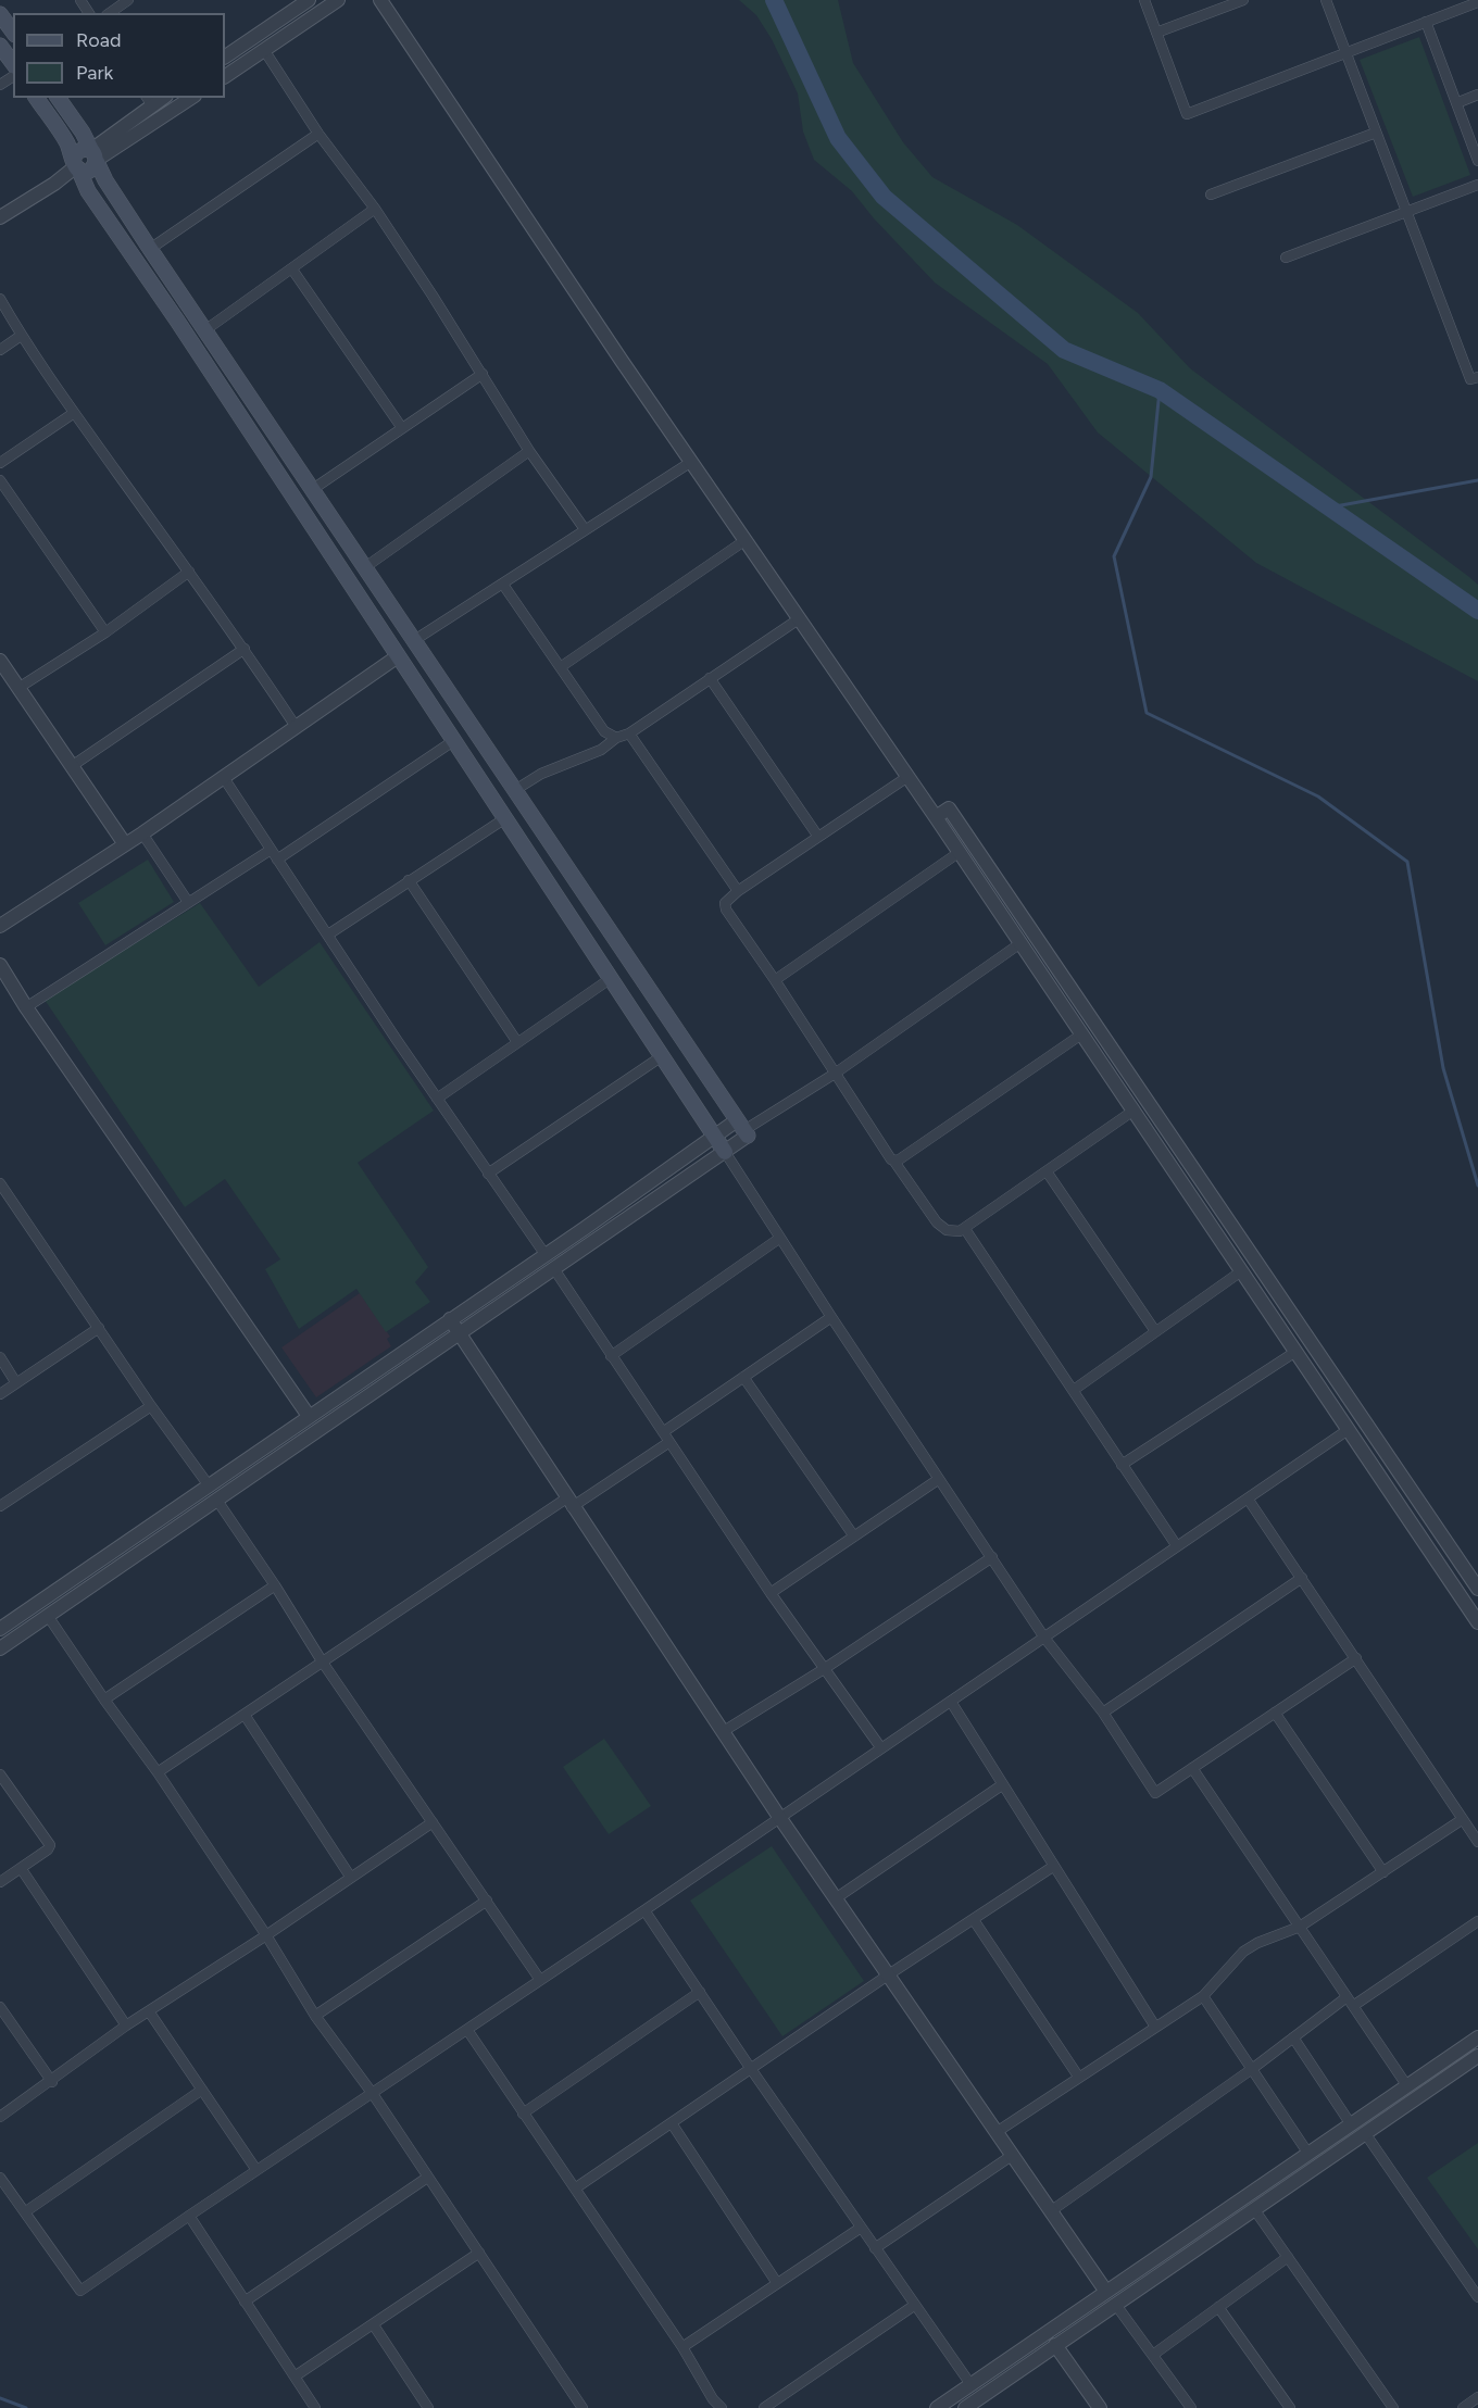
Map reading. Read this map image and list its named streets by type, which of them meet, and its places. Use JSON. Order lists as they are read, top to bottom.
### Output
{
  "legend": ["Road", "Park"]
}
